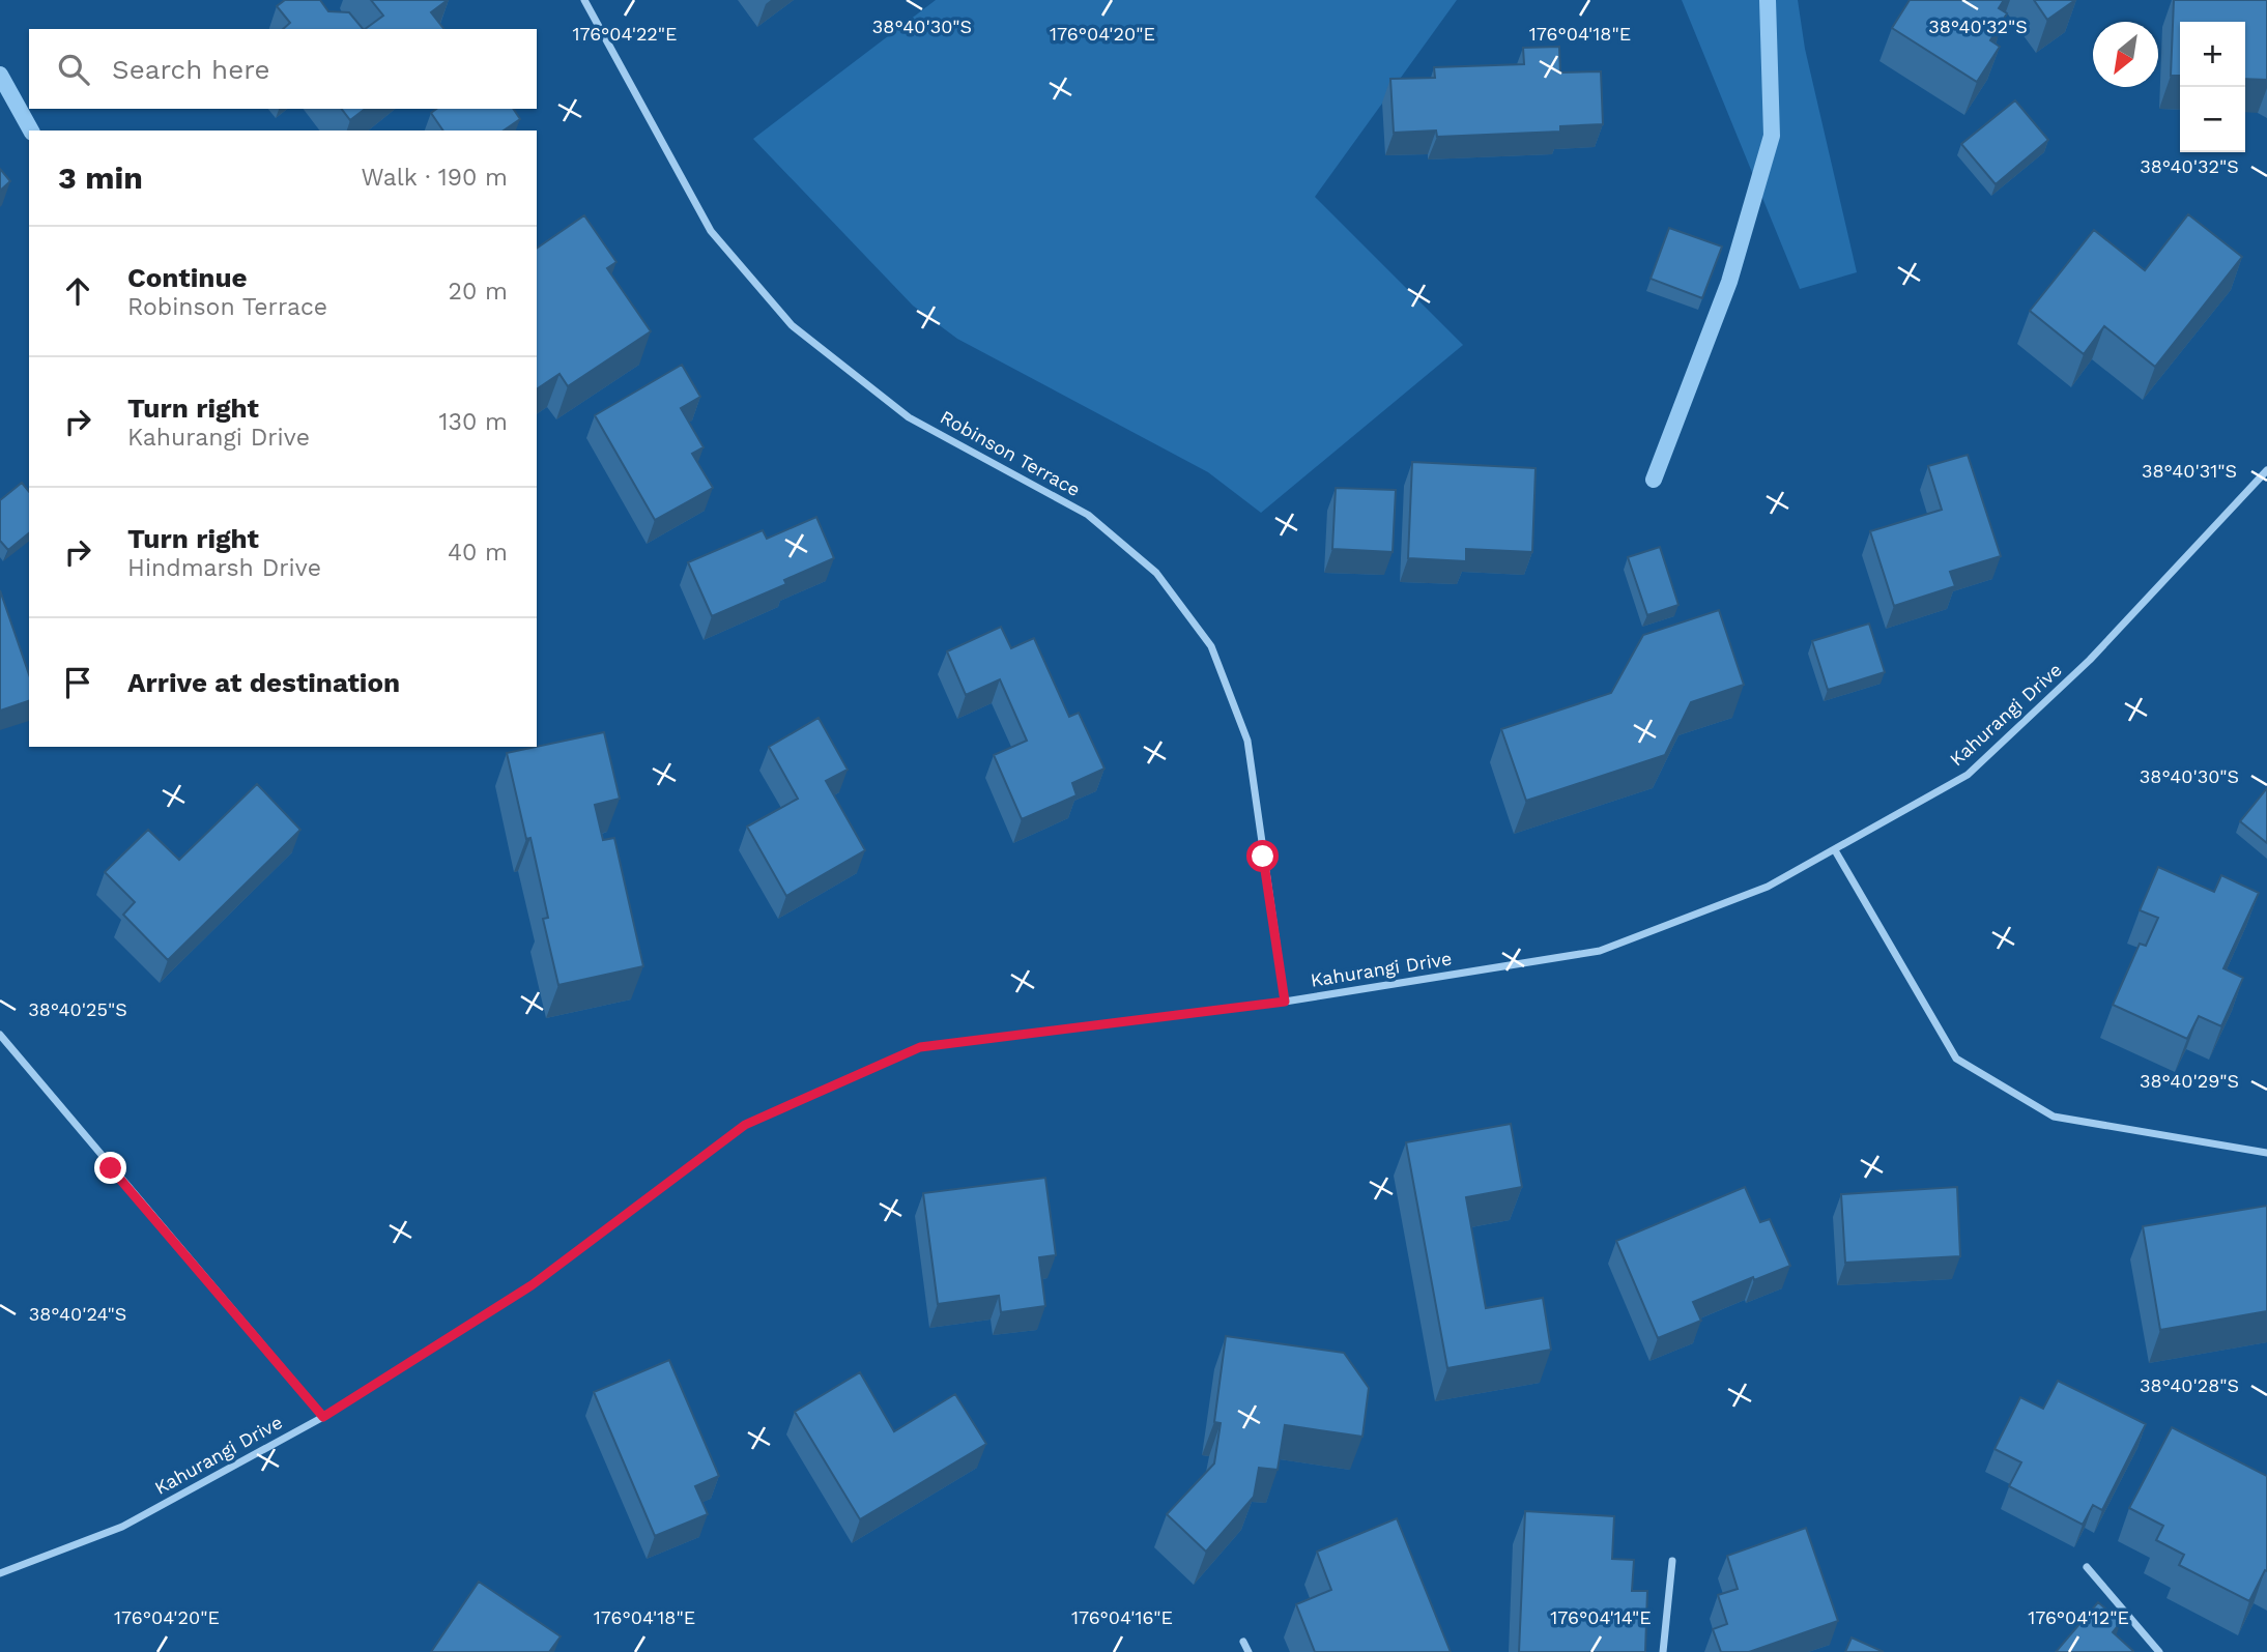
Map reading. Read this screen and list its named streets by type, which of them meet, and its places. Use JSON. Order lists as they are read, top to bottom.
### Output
{
  "streets": {
    "street": ["Robinson Terrace", "Kahurangi Drive"]
  },
  "crossings": [
    ["Robinson Terrace", "Kahurangi Drive"]
  ],
  "north": "bottom left",
  "page": {
    "map_buttons": ["+", "−"],
    "search": "Search here",
    "heading": ["3 min", "Walk · 190 m"],
    "list": [
      ["Continue", "Robinson Terrace", "20 m"],
      ["Turn right", "Kahurangi Drive", "130 m"],
      ["Turn right", "Hindmarsh Drive", "40 m"],
      "Arrive at destination"
    ]
  },
  "coordinates": [
    "38°40'32\"S",
    "38°40'30\"S",
    "176°04'22\"E",
    "176°04'20\"E",
    "176°04'18\"E",
    "38°40'31\"S",
    "38°40'25\"S",
    "38°40'29\"S",
    "38°40'24\"S",
    "38°40'28\"S",
    "176°04'16\"E",
    "176°04'14\"E",
    "176°04'12\"E"
  ]
}
